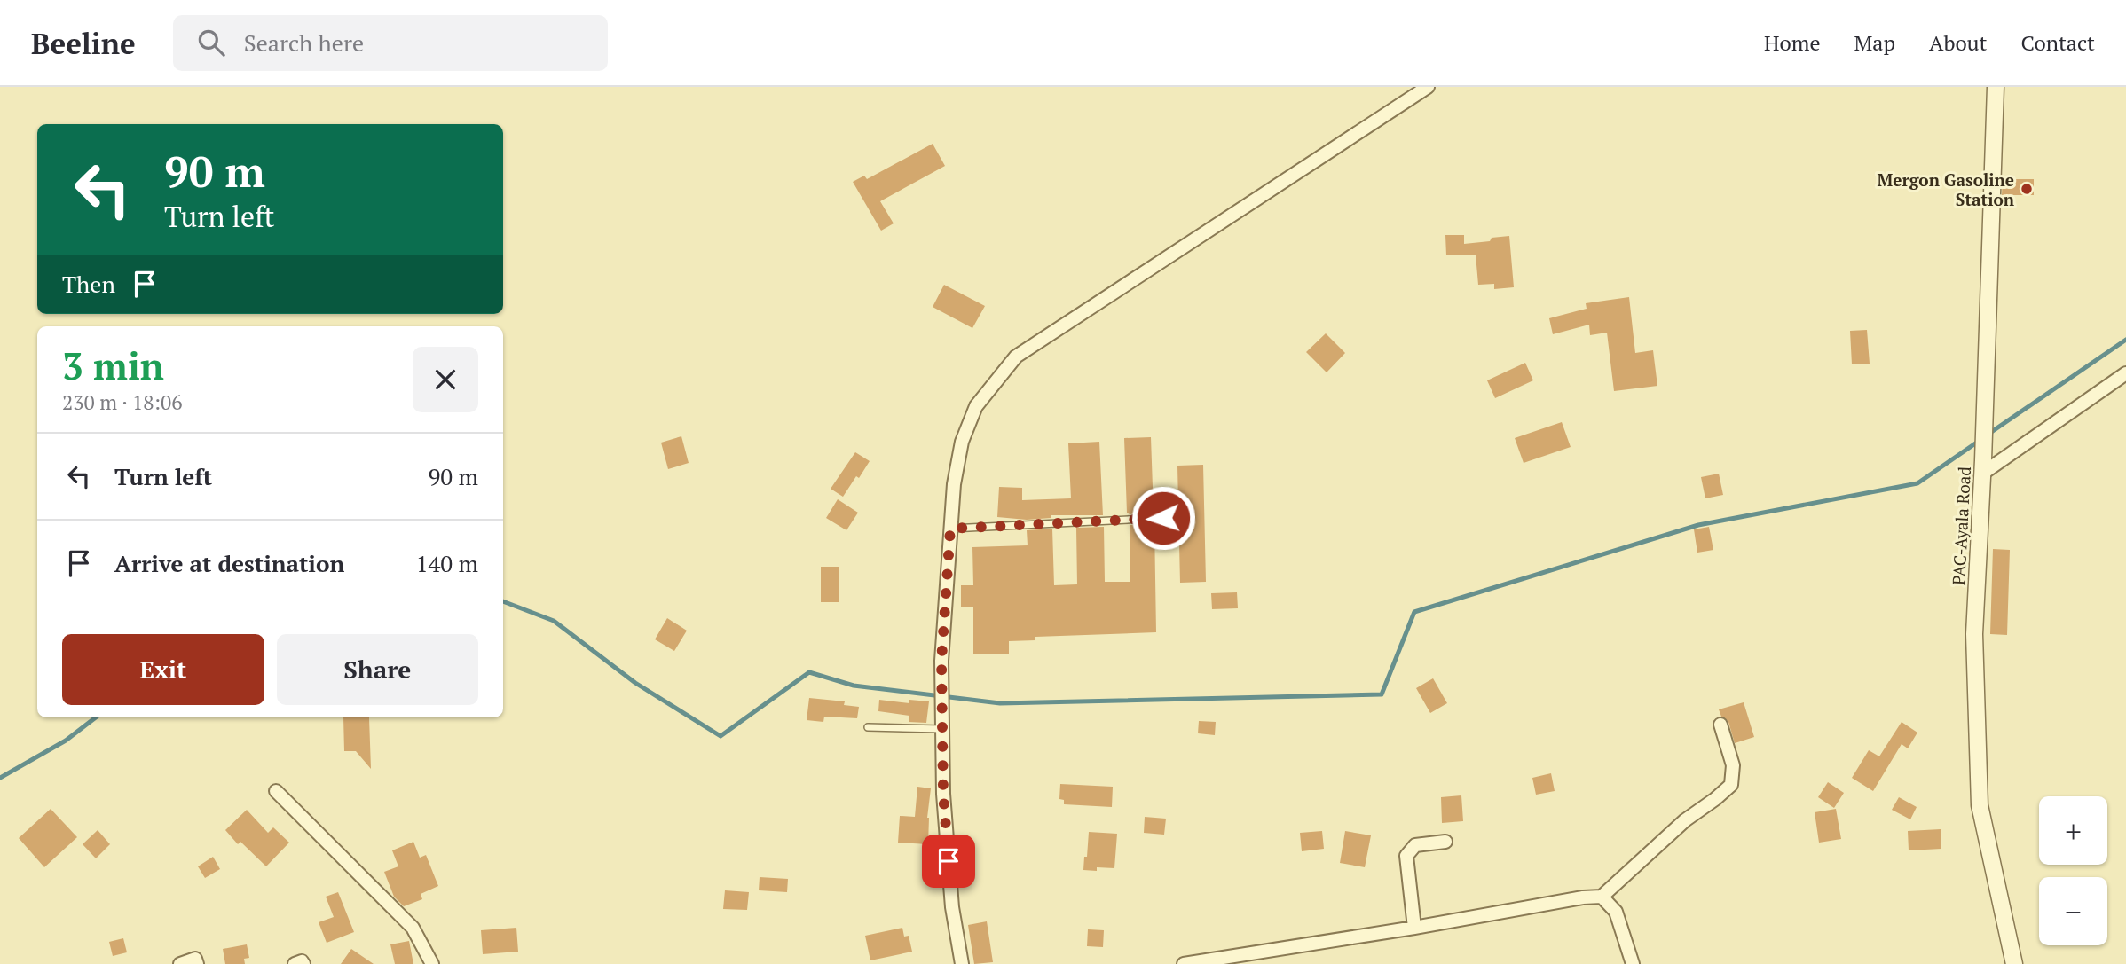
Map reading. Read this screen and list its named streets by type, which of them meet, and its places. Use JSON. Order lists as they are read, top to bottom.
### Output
{
  "streets": {
    "street": ["PAC-Ayala Road"]
  },
  "places": ["Mergon Gasoline Station"],
  "page": {
    "header": "Beeline",
    "search": "Search here",
    "nav": [
      "Home",
      "Map",
      "About",
      "Contact"
    ],
    "turn": ["90 m", "Turn left"],
    "then": "Then",
    "heading": ["3 min", "230 m · 18:06"],
    "list": [
      {
        "name": "Turn left",
        "value": "90 m"
      },
      {
        "name": "Arrive at destination",
        "value": "140 m"
      }
    ],
    "buttons": ["Exit", "Share"],
    "map_buttons": ["+", "−"]
  }
}
